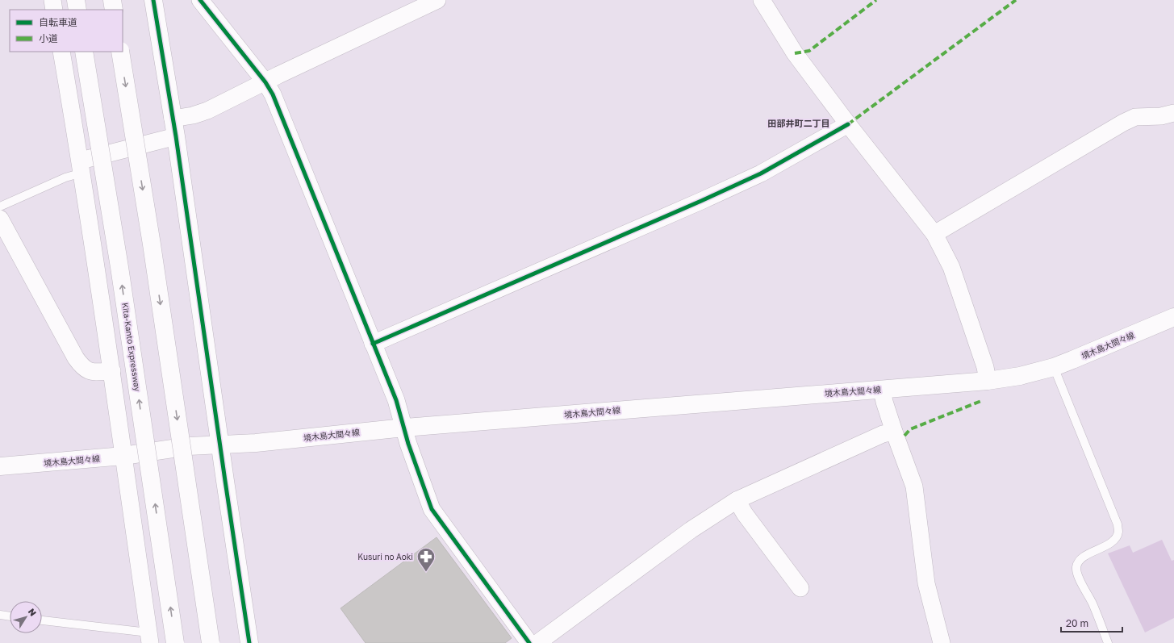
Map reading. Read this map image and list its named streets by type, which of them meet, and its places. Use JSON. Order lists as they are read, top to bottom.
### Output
{
  "streets": {
    "main road": ["境木島大間々線", "Kita-Kanto Expressway"]
  },
  "districts": ["田部井町二丁目"],
  "places": {
    "pharmacy": ["Kusuri no Aoki"]
  },
  "legend": ["自転車道", "小道"],
  "scale_bar": "20 m",
  "north": "top right"
}
